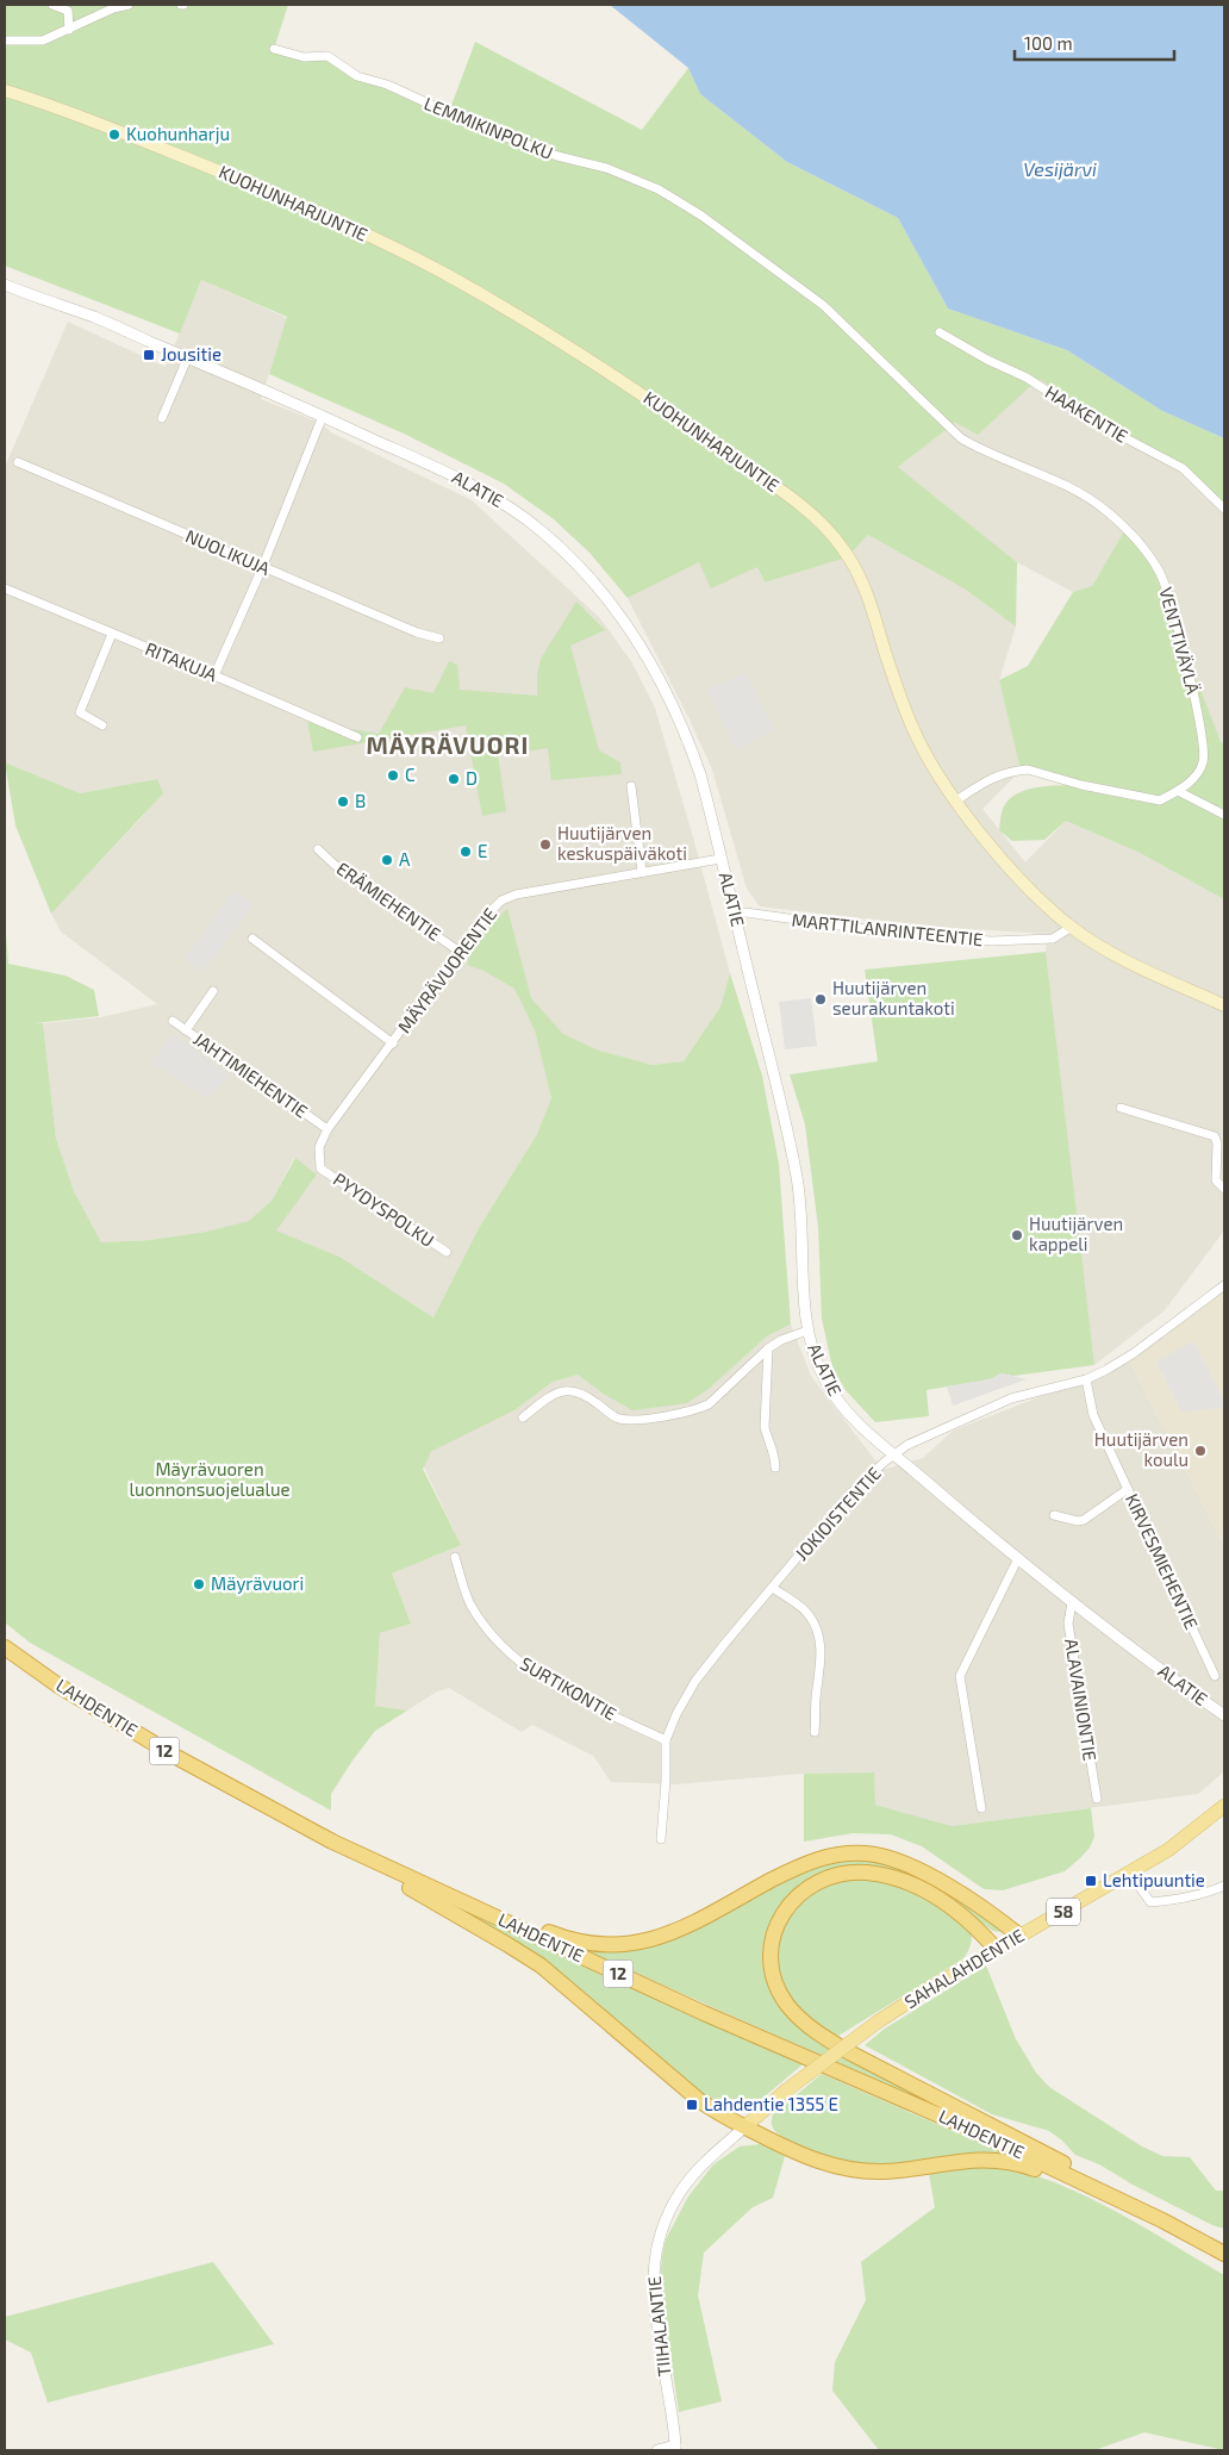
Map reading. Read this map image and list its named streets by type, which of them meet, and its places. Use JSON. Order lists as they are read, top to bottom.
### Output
{
  "streets": {
    "highway": ["LAHDENTIE", "12"],
    "main road": ["KUOHUNHARJUNTIE", "58", "SAHALAHDENTIE"],
    "street": [
      "LEMMIKINPOLKU",
      "HAAKENTIE",
      "ALATIE",
      "NUOLIKUJA",
      "VENTTIVÄYLÄ",
      "RITAKUJA",
      "ERÄMIEHENTIE",
      "MARTTILANRINTEENTIE",
      "MÄYRÄVUORENTIE",
      "JAHTIMIEHENTIE",
      "PYYDYSPOLKU",
      "JOKIOISTENTIE",
      "KIRVESMIEHENTIE",
      "SURTIKONTIE",
      "ALAVAINIONTIE",
      "TIIHALANTIE"
    ]
  },
  "crossings": [
    ["LEMMIKINPOLKU", "VENTTIVÄYLÄ"],
    ["KUOHUNHARJUNTIE", "VENTTIVÄYLÄ"],
    ["KUOHUNHARJUNTIE", "MARTTILANRINTEENTIE"],
    ["ALATIE", "MARTTILANRINTEENTIE"],
    ["ALATIE", "MÄYRÄVUORENTIE"],
    ["ALATIE", "JOKIOISTENTIE"],
    ["ALATIE", "ALAVAINIONTIE"],
    ["ERÄMIEHENTIE", "MÄYRÄVUORENTIE"],
    ["MÄYRÄVUORENTIE", "JAHTIMIEHENTIE"],
    ["MÄYRÄVUORENTIE", "PYYDYSPOLKU"],
    ["JOKIOISTENTIE", "KIRVESMIEHENTIE"],
    ["JOKIOISTENTIE", "SURTIKONTIE"],
    ["SAHALAHDENTIE", "TIIHALANTIE"]
  ],
  "districts": ["MÄYRÄVUORI"],
  "water": ["Vesijärvi"],
  "parks": ["Mäyrävuoren luonnonsuojelualue"],
  "places": {
    "other": [
      "Kuohunharju",
      "C",
      "D",
      "B",
      "Huutijärven keskuspäiväkoti",
      "E",
      "A",
      "Huutijärven seurakuntakoti",
      "Huutijärven kappeli",
      "Huutijärven koulu",
      "Mäyrävuori"
    ],
    "transit": ["Jousitie", "Lehtipuuntie", "Lahdentie 1355 E"]
  },
  "scale_bar": "100 m"
}
